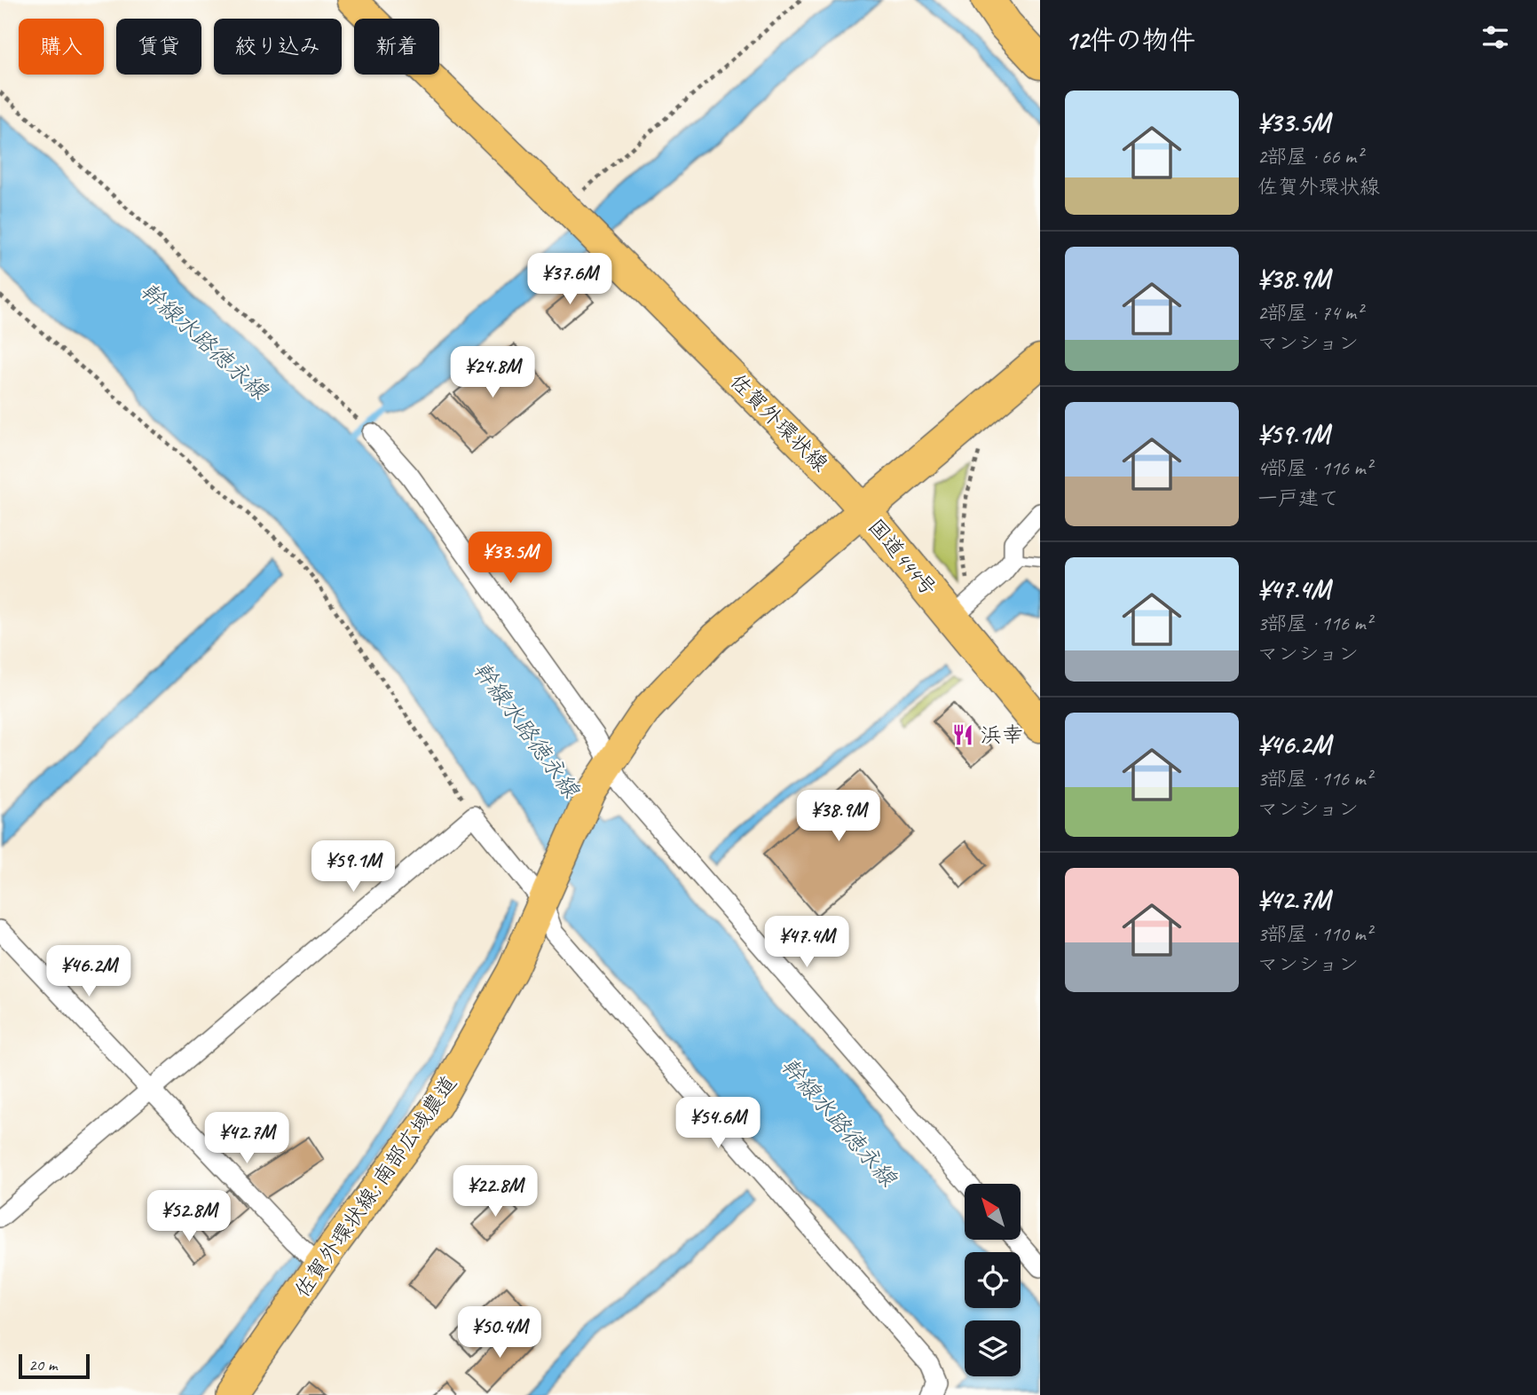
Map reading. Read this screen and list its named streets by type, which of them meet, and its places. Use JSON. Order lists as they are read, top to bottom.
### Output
{
  "streets": {
    "highway": ["国道444号"],
    "main road": ["佐賀外環状線", "佐賀外環状線; 南部広域農道"]
  },
  "crossings": [
    ["佐賀外環状線", "国道444号"]
  ],
  "water": ["幹線水路徳永線"],
  "places": {
    "restaurant": ["浜幸"]
  },
  "scale_bar": "20 m",
  "north": "top left",
  "page": {
    "heading": "12件の物件",
    "chip": [
      "購入",
      "賃貸",
      "絞り込み",
      "新着"
    ],
    "list": [
      {
        "name": "¥33.5M",
        "note": "2部屋 · 66 m² · 佐賀外環状線"
      },
      {
        "name": "¥38.9M",
        "note": "2部屋 · 74 m² · マンション"
      },
      {
        "name": "¥59.1M",
        "note": "4部屋 · 116 m² · 一戸建て"
      },
      {
        "name": "¥47.4M",
        "note": "3部屋 · 116 m² · マンション"
      },
      {
        "name": "¥46.2M",
        "note": "3部屋 · 116 m² · マンション"
      },
      {
        "name": "¥42.7M",
        "note": "3部屋 · 110 m² · マンション"
      }
    ],
    "price": [
      "¥37.6M",
      "¥24.8M",
      "¥33.5M",
      "¥38.9M",
      "¥59.1M",
      "¥47.4M",
      "¥46.2M",
      "¥54.6M",
      "¥42.7M",
      "¥22.8M",
      "¥52.8M",
      "¥50.4M"
    ],
    "scale": "20 m"
  }
}
